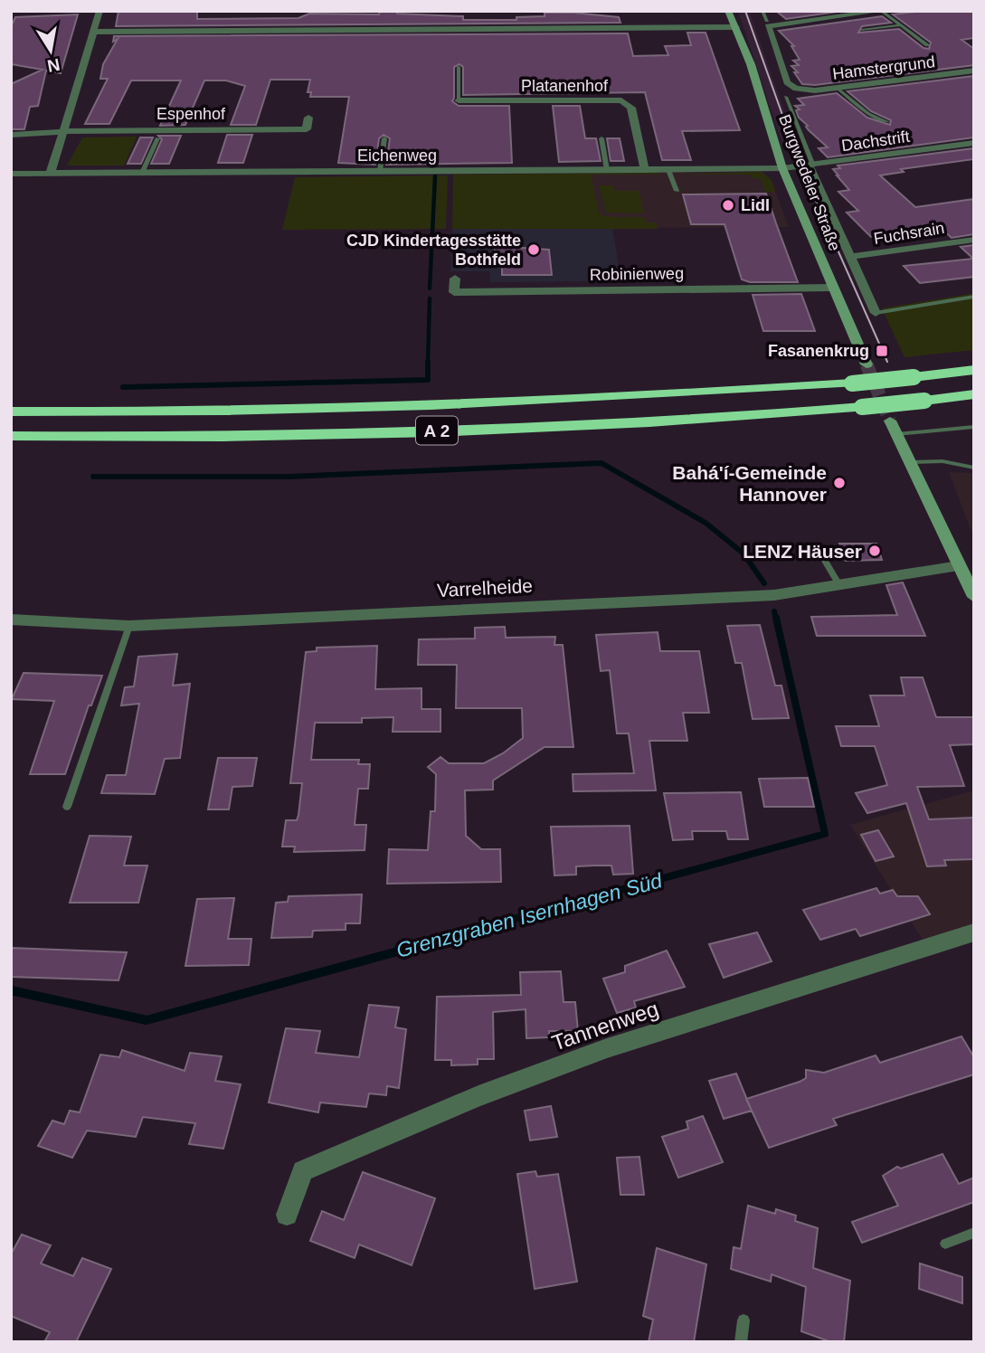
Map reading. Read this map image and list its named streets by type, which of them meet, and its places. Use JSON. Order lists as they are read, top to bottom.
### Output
{
  "streets": {
    "highway": ["A 2"],
    "main road": ["Burgwedeler Straße"],
    "street": [
      "Hamstergrund",
      "Platanenhof",
      "Espenhof",
      "Dachstrift",
      "Eichenweg",
      "Fuchsrain",
      "Robinienweg",
      "Varrelheide",
      "Tannenweg"
    ]
  },
  "crossings": [
    ["Platanenhof", "Eichenweg"],
    ["Dachstrift", "Eichenweg"],
    ["Dachstrift", "Burgwedeler Straße"],
    ["Eichenweg", "Burgwedeler Straße"],
    ["Burgwedeler Straße", "Fuchsrain"],
    ["Burgwedeler Straße", "Robinienweg"]
  ],
  "water": ["Grenzgraben Isernhagen Süd"],
  "places": {
    "other": [
      "Lidl",
      "CJD Kindertagesstätte Bothfeld",
      "Bahá'í-Gemeinde Hannover",
      "LENZ Häuser"
    ],
    "transit": ["Fasanenkrug"]
  },
  "north": "bottom"
}
